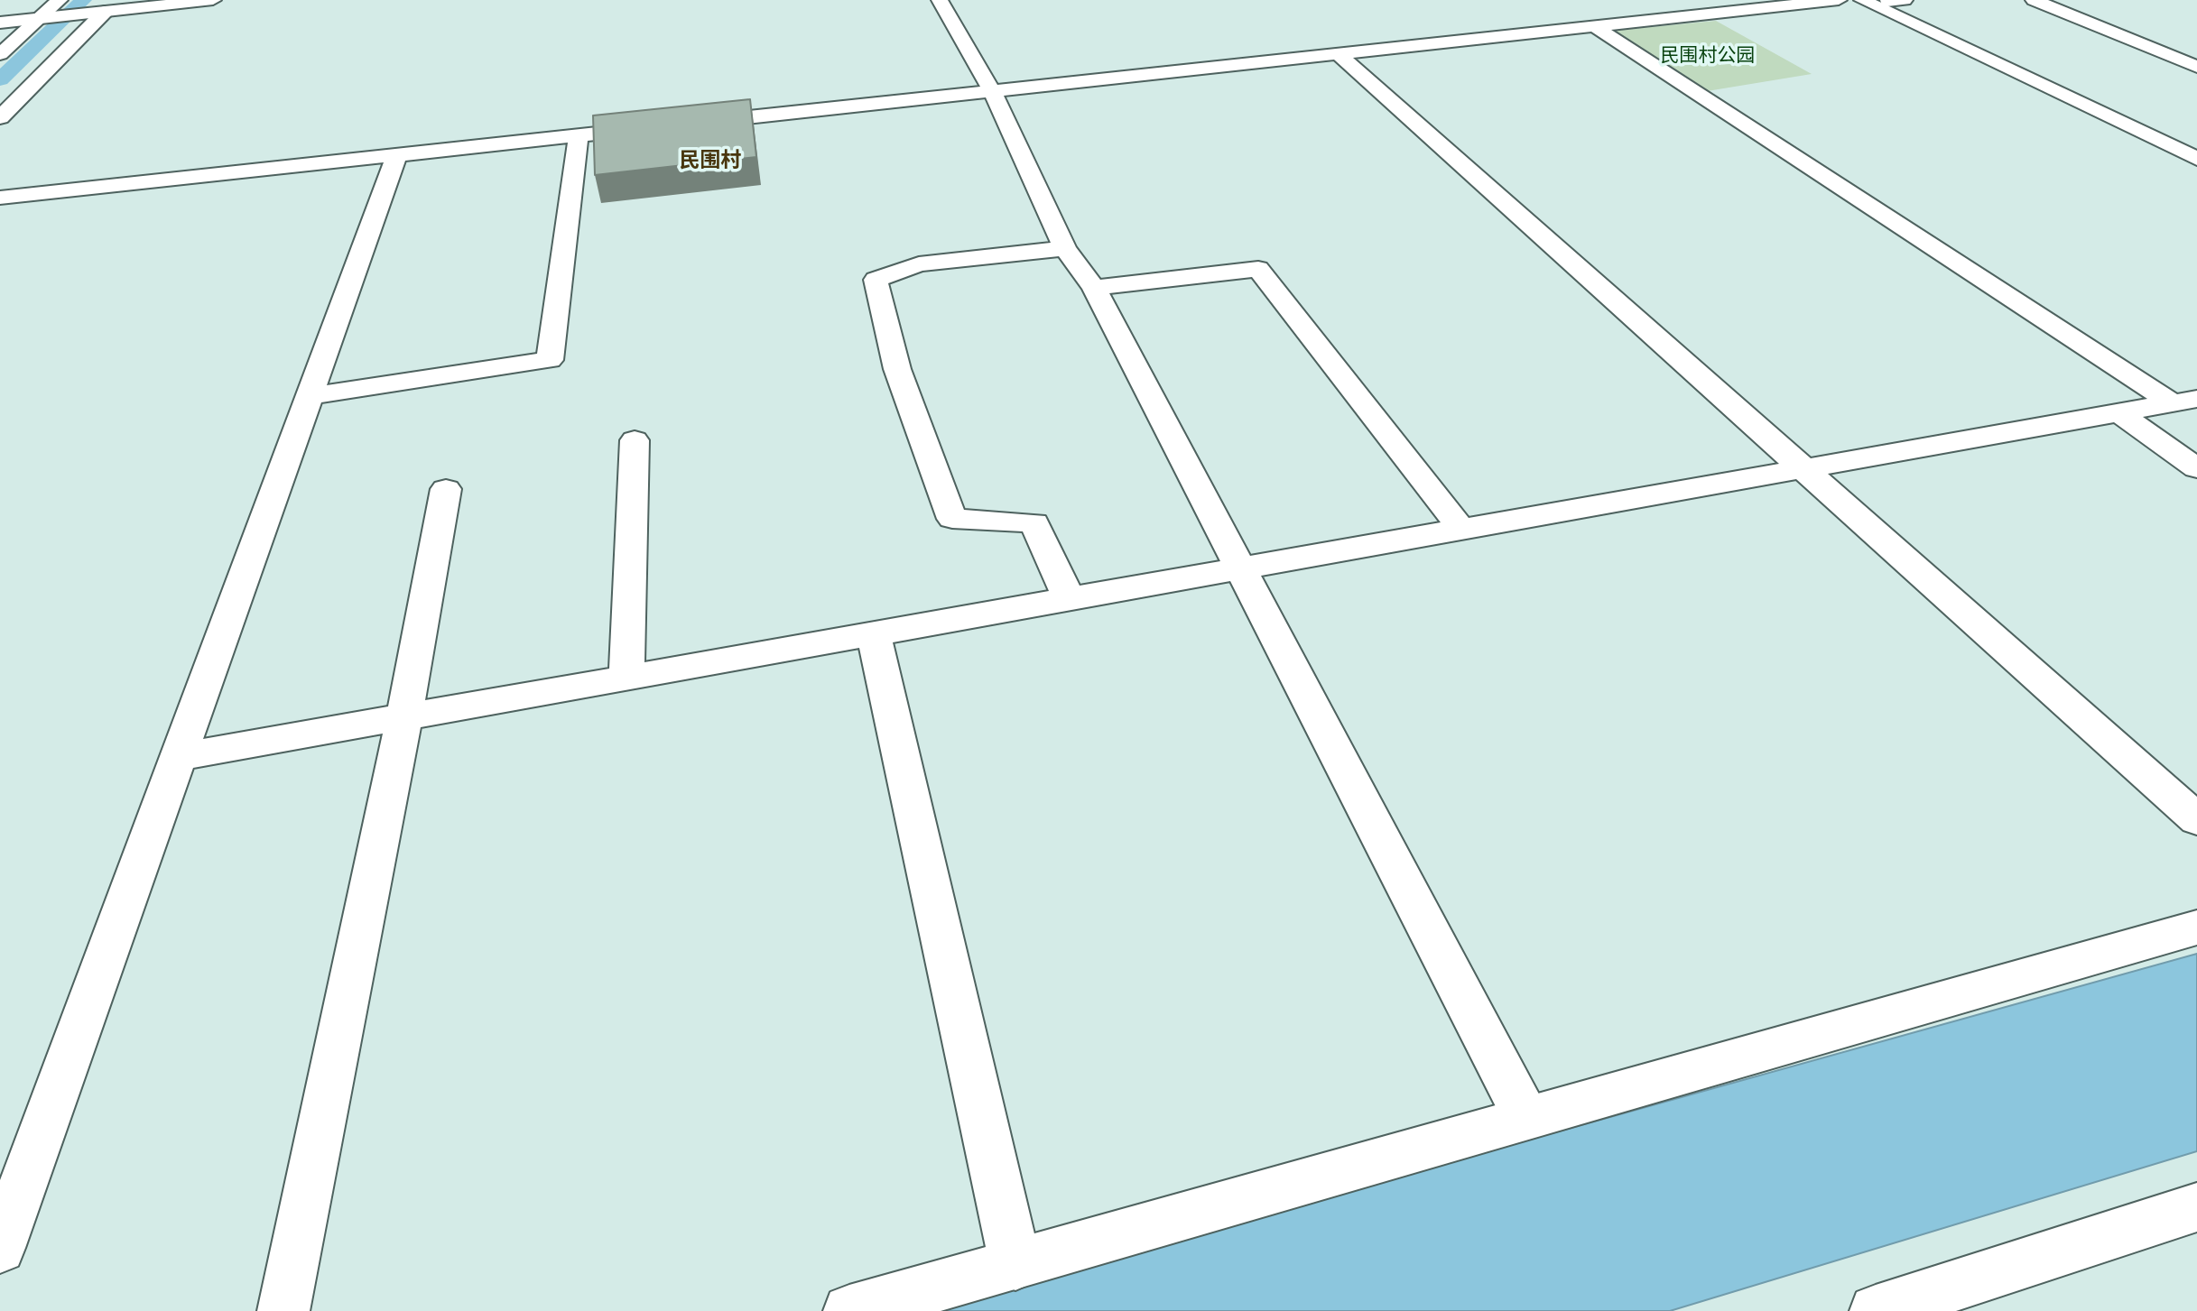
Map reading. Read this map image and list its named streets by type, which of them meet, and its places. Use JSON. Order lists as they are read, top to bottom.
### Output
{
  "districts": ["民围村"],
  "parks": ["民围村公园"]
}
